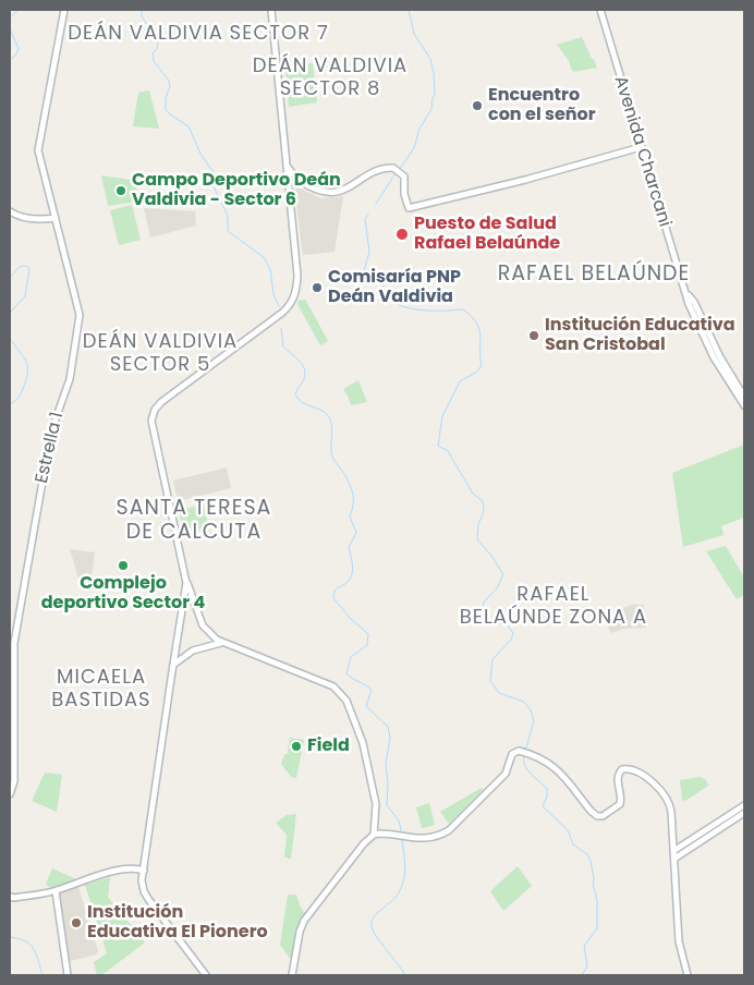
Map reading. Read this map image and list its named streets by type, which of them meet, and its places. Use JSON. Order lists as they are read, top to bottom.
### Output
{
  "streets": {
    "street": ["Avenida Charcani", "Estrella 1"]
  },
  "districts": [
    "DEÁN VALDIVIA SECTOR 7",
    "DEÁN VALDIVIA SECTOR 8",
    "RAFAEL BELAÚNDE",
    "DEÁN VALDIVIA SECTOR 5",
    "SANTA TERESA DE CALCUTA",
    "RAFAEL BELAÚNDE ZONA A",
    "MICAELA BASTIDAS"
  ],
  "places": [
    "Encuentro con el señor",
    "Campo Deportivo Deán Valdivia - Sector 6",
    "Puesto de Salud Rafael Belaúnde",
    "Comisaría PNP Deán Valdivia",
    "Institución Educativa San Cristobal",
    "Complejo deportivo Sector 4",
    "Field",
    "Institución Educativa El Pionero"
  ]
}
